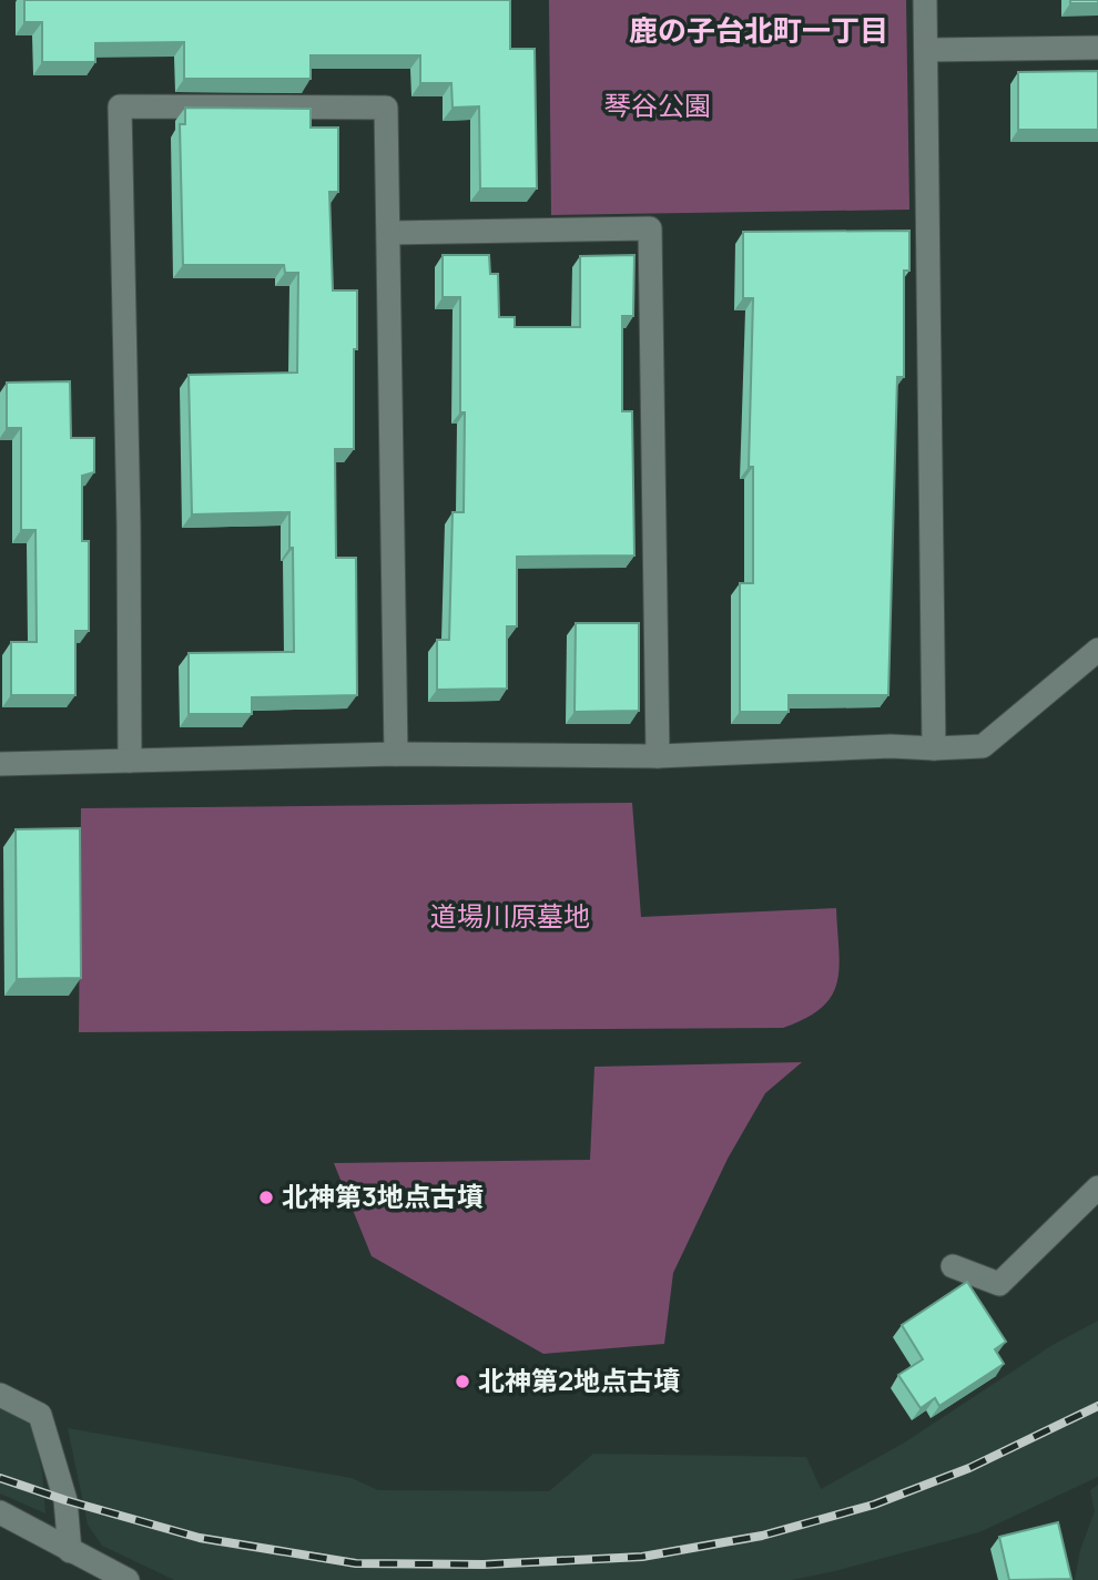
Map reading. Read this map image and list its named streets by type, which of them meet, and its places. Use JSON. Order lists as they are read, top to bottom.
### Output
{
  "districts": ["鹿の子台北町一丁目"],
  "parks": ["琴谷公園", "道場川原墓地"],
  "places": ["北神第3地点古墳", "北神第2地点古墳"]
}
